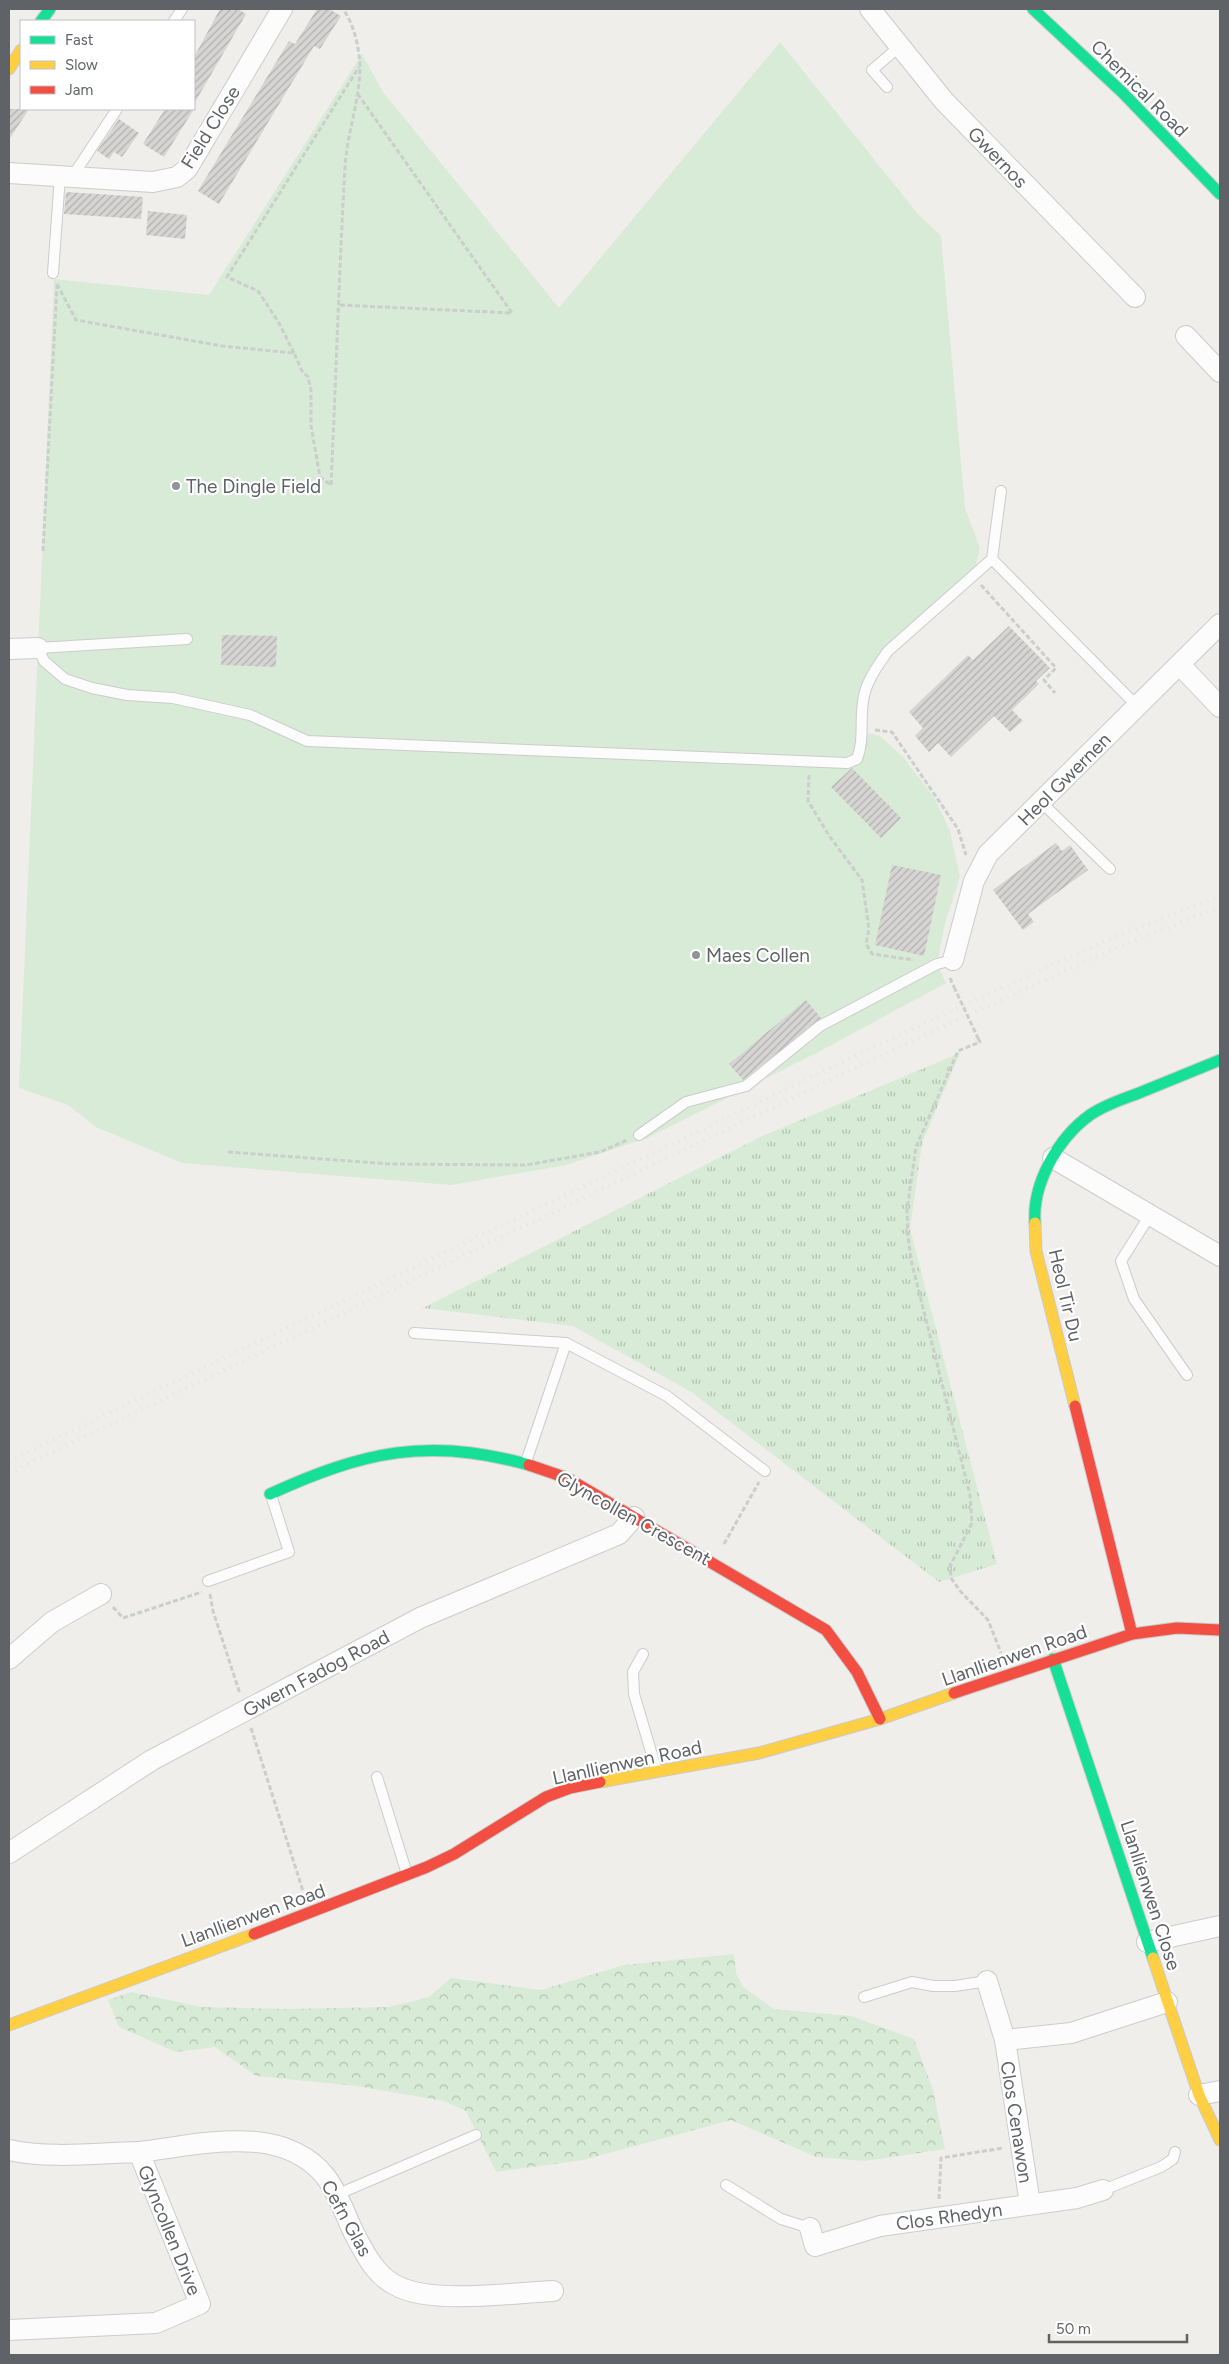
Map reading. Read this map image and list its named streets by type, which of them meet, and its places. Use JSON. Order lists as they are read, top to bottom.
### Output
{
  "streets": {
    "street": [
      "Chemical Road",
      "Field Close",
      "Gwernos",
      "Heol Gwernen",
      "Heol Tir Du",
      "Glyncollen Crescent",
      "Llanllienwen Road",
      "Gwern Fadog Road",
      "Llanllienwen Close",
      "Clos Cenawon",
      "Clos Rhedyn",
      "Cefn Glas",
      "Glyncollen Drive"
    ]
  },
  "crossings": [
    ["Heol Tir Du", "Llanllienwen Road"],
    ["Glyncollen Crescent", "Llanllienwen Road"],
    ["Glyncollen Crescent", "Gwern Fadog Road"],
    ["Llanllienwen Road", "Llanllienwen Close"],
    ["Llanllienwen Close", "Clos Cenawon"],
    ["Clos Cenawon", "Clos Rhedyn"],
    ["Cefn Glas", "Glyncollen Drive"]
  ],
  "places": ["The Dingle Field", "Maes Collen"],
  "legend": ["Fast", "Slow", "Jam"],
  "scale_bar": "50 m"
}
